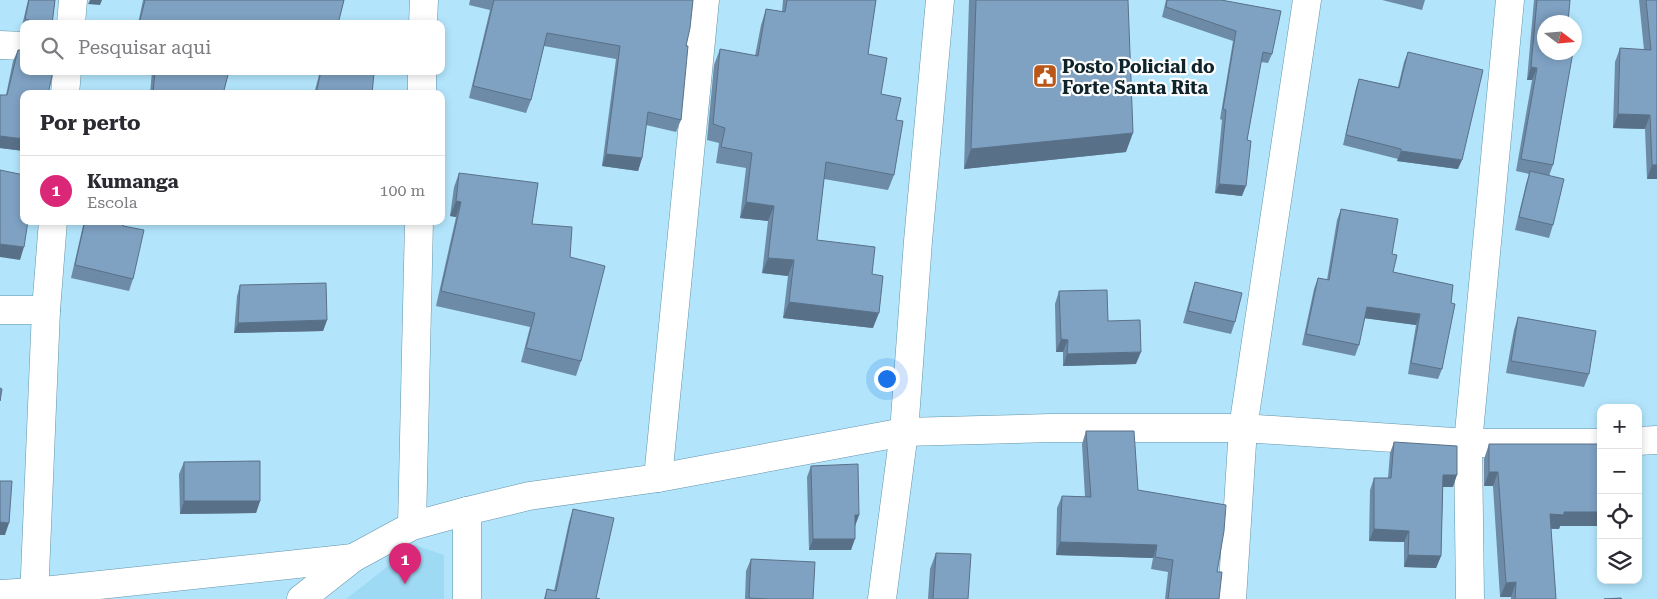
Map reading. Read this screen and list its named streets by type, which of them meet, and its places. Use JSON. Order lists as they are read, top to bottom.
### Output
{
  "places": {
    "public building": ["Posto Policial do Forte Santa Rita"]
  },
  "north": "right",
  "page": {
    "search": "Pesquisar aqui",
    "heading": "Por perto",
    "list": [
      {
        "mark": "1",
        "name": "Kumanga",
        "note": "Escola",
        "value": "100 m"
      }
    ],
    "map_buttons": ["+", "−"],
    "pins": "1"
  }
}
